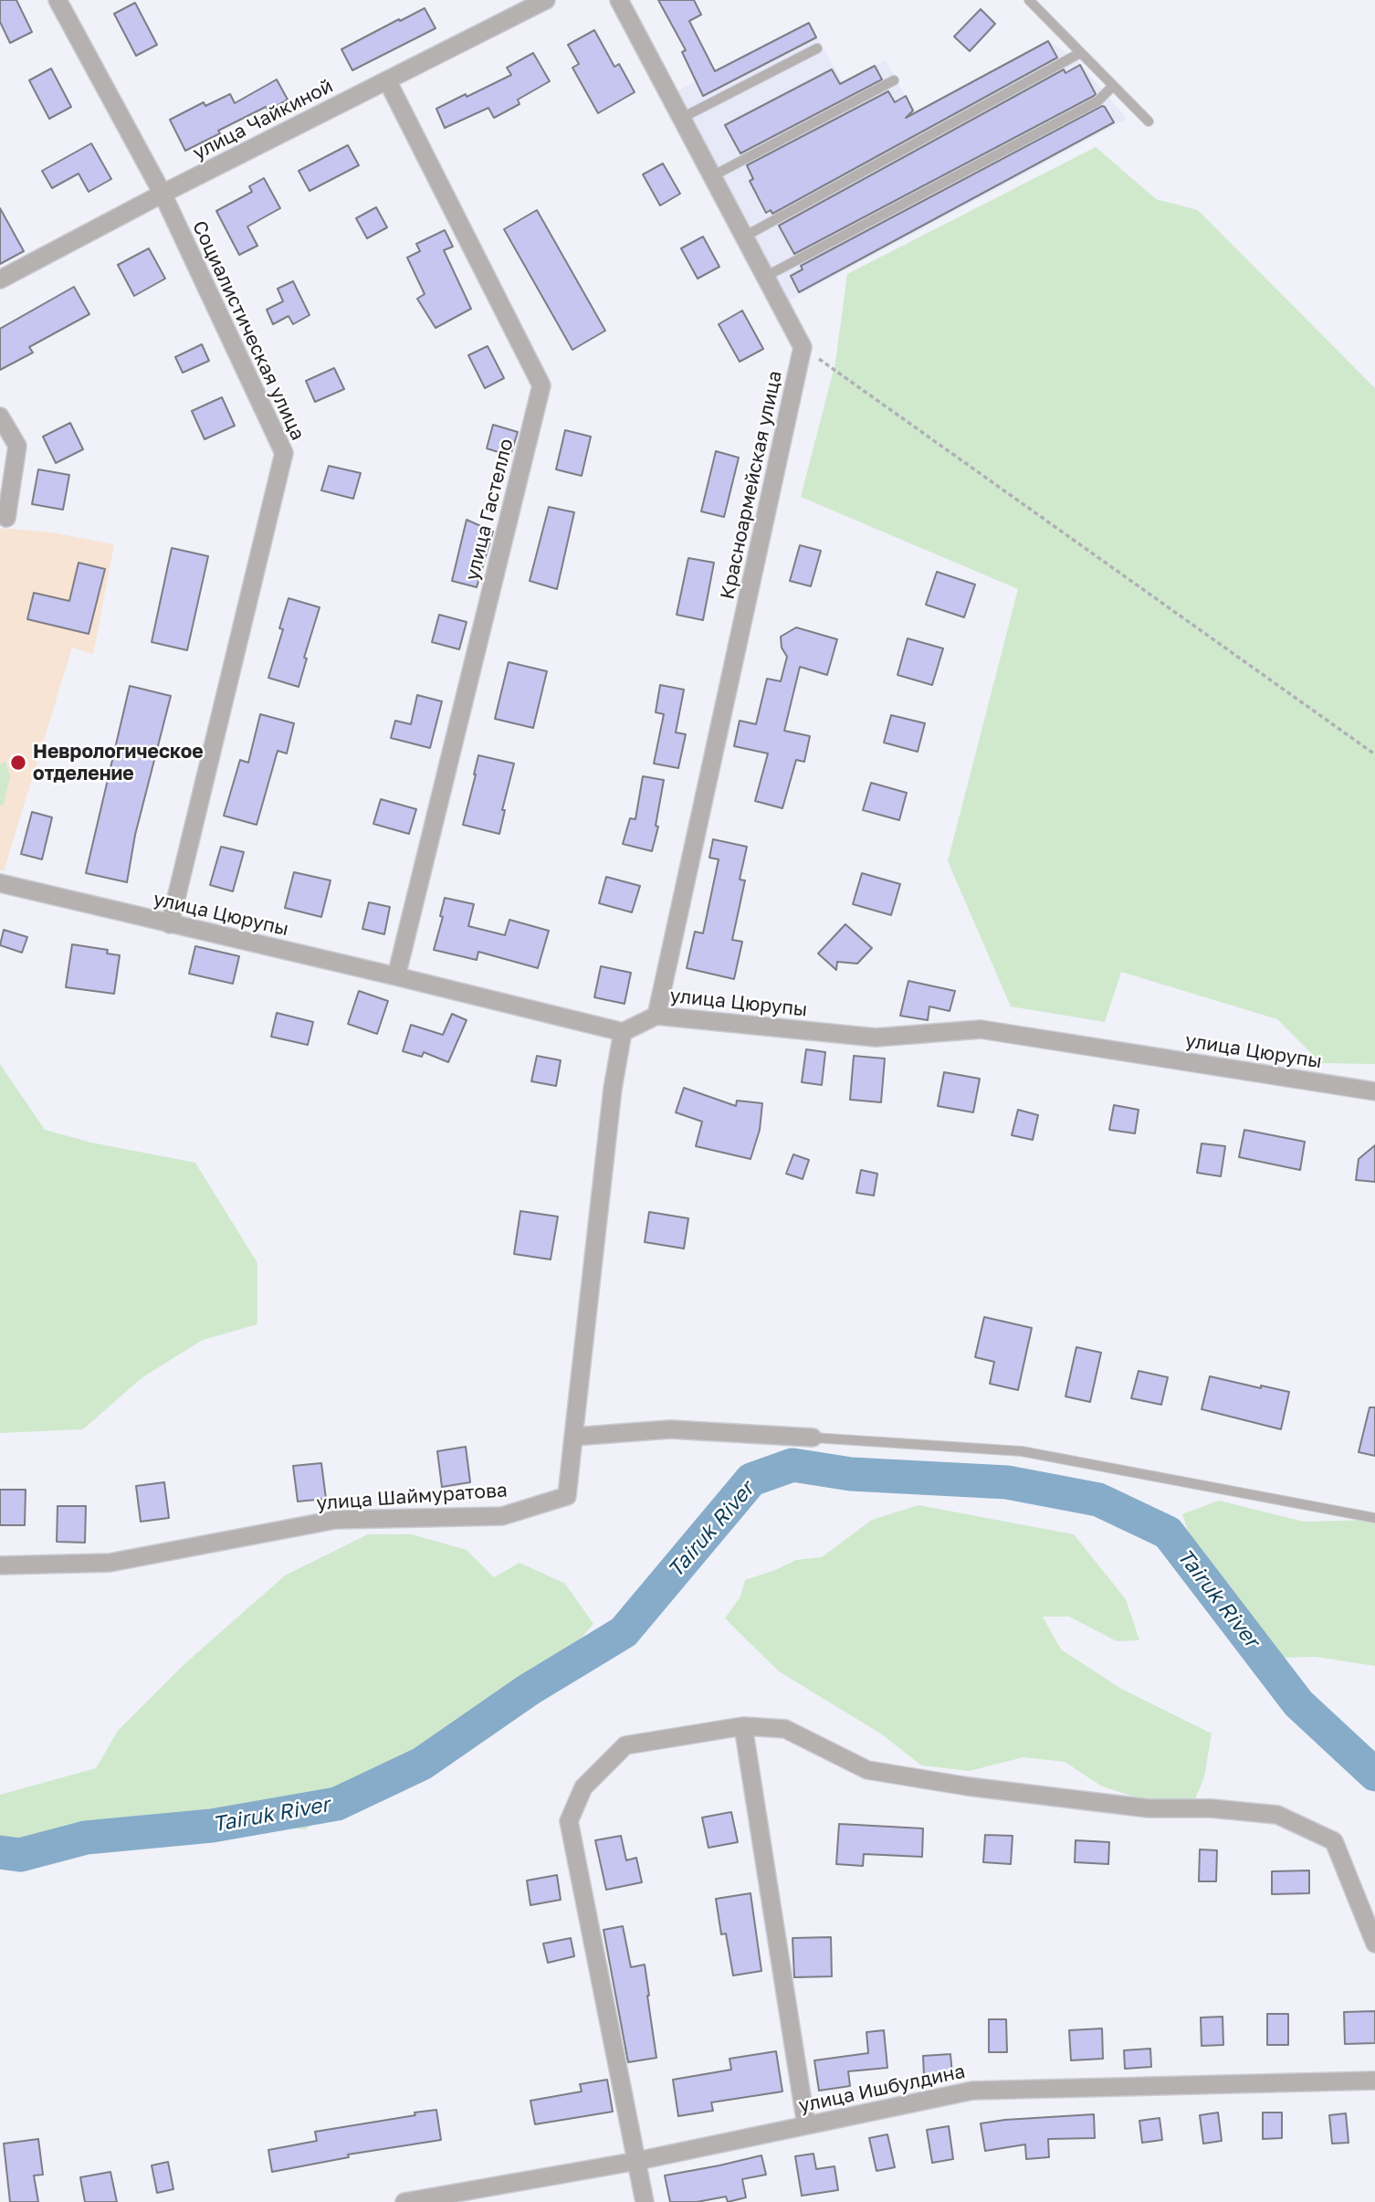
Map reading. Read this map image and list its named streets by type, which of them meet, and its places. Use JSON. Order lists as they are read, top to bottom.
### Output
{
  "streets": {
    "street": [
      "улица Чайкиной",
      "Социалистическая улица",
      "Красноармейская улица",
      "улица Гастелло",
      "улица Цюрупы",
      "улица Шаймуратова",
      "улица Ишбулдина"
    ]
  },
  "crossings": [
    ["улица Чайкиной", "Социалистическая улица"],
    ["улица Чайкиной", "улица Гастелло"],
    ["Социалистическая улица", "улица Цюрупы"],
    ["Красноармейская улица", "улица Цюрупы"],
    ["улица Гастелло", "улица Цюрупы"]
  ],
  "water": ["Tairuk River"],
  "places": ["Неврологическое отделение"]
}
